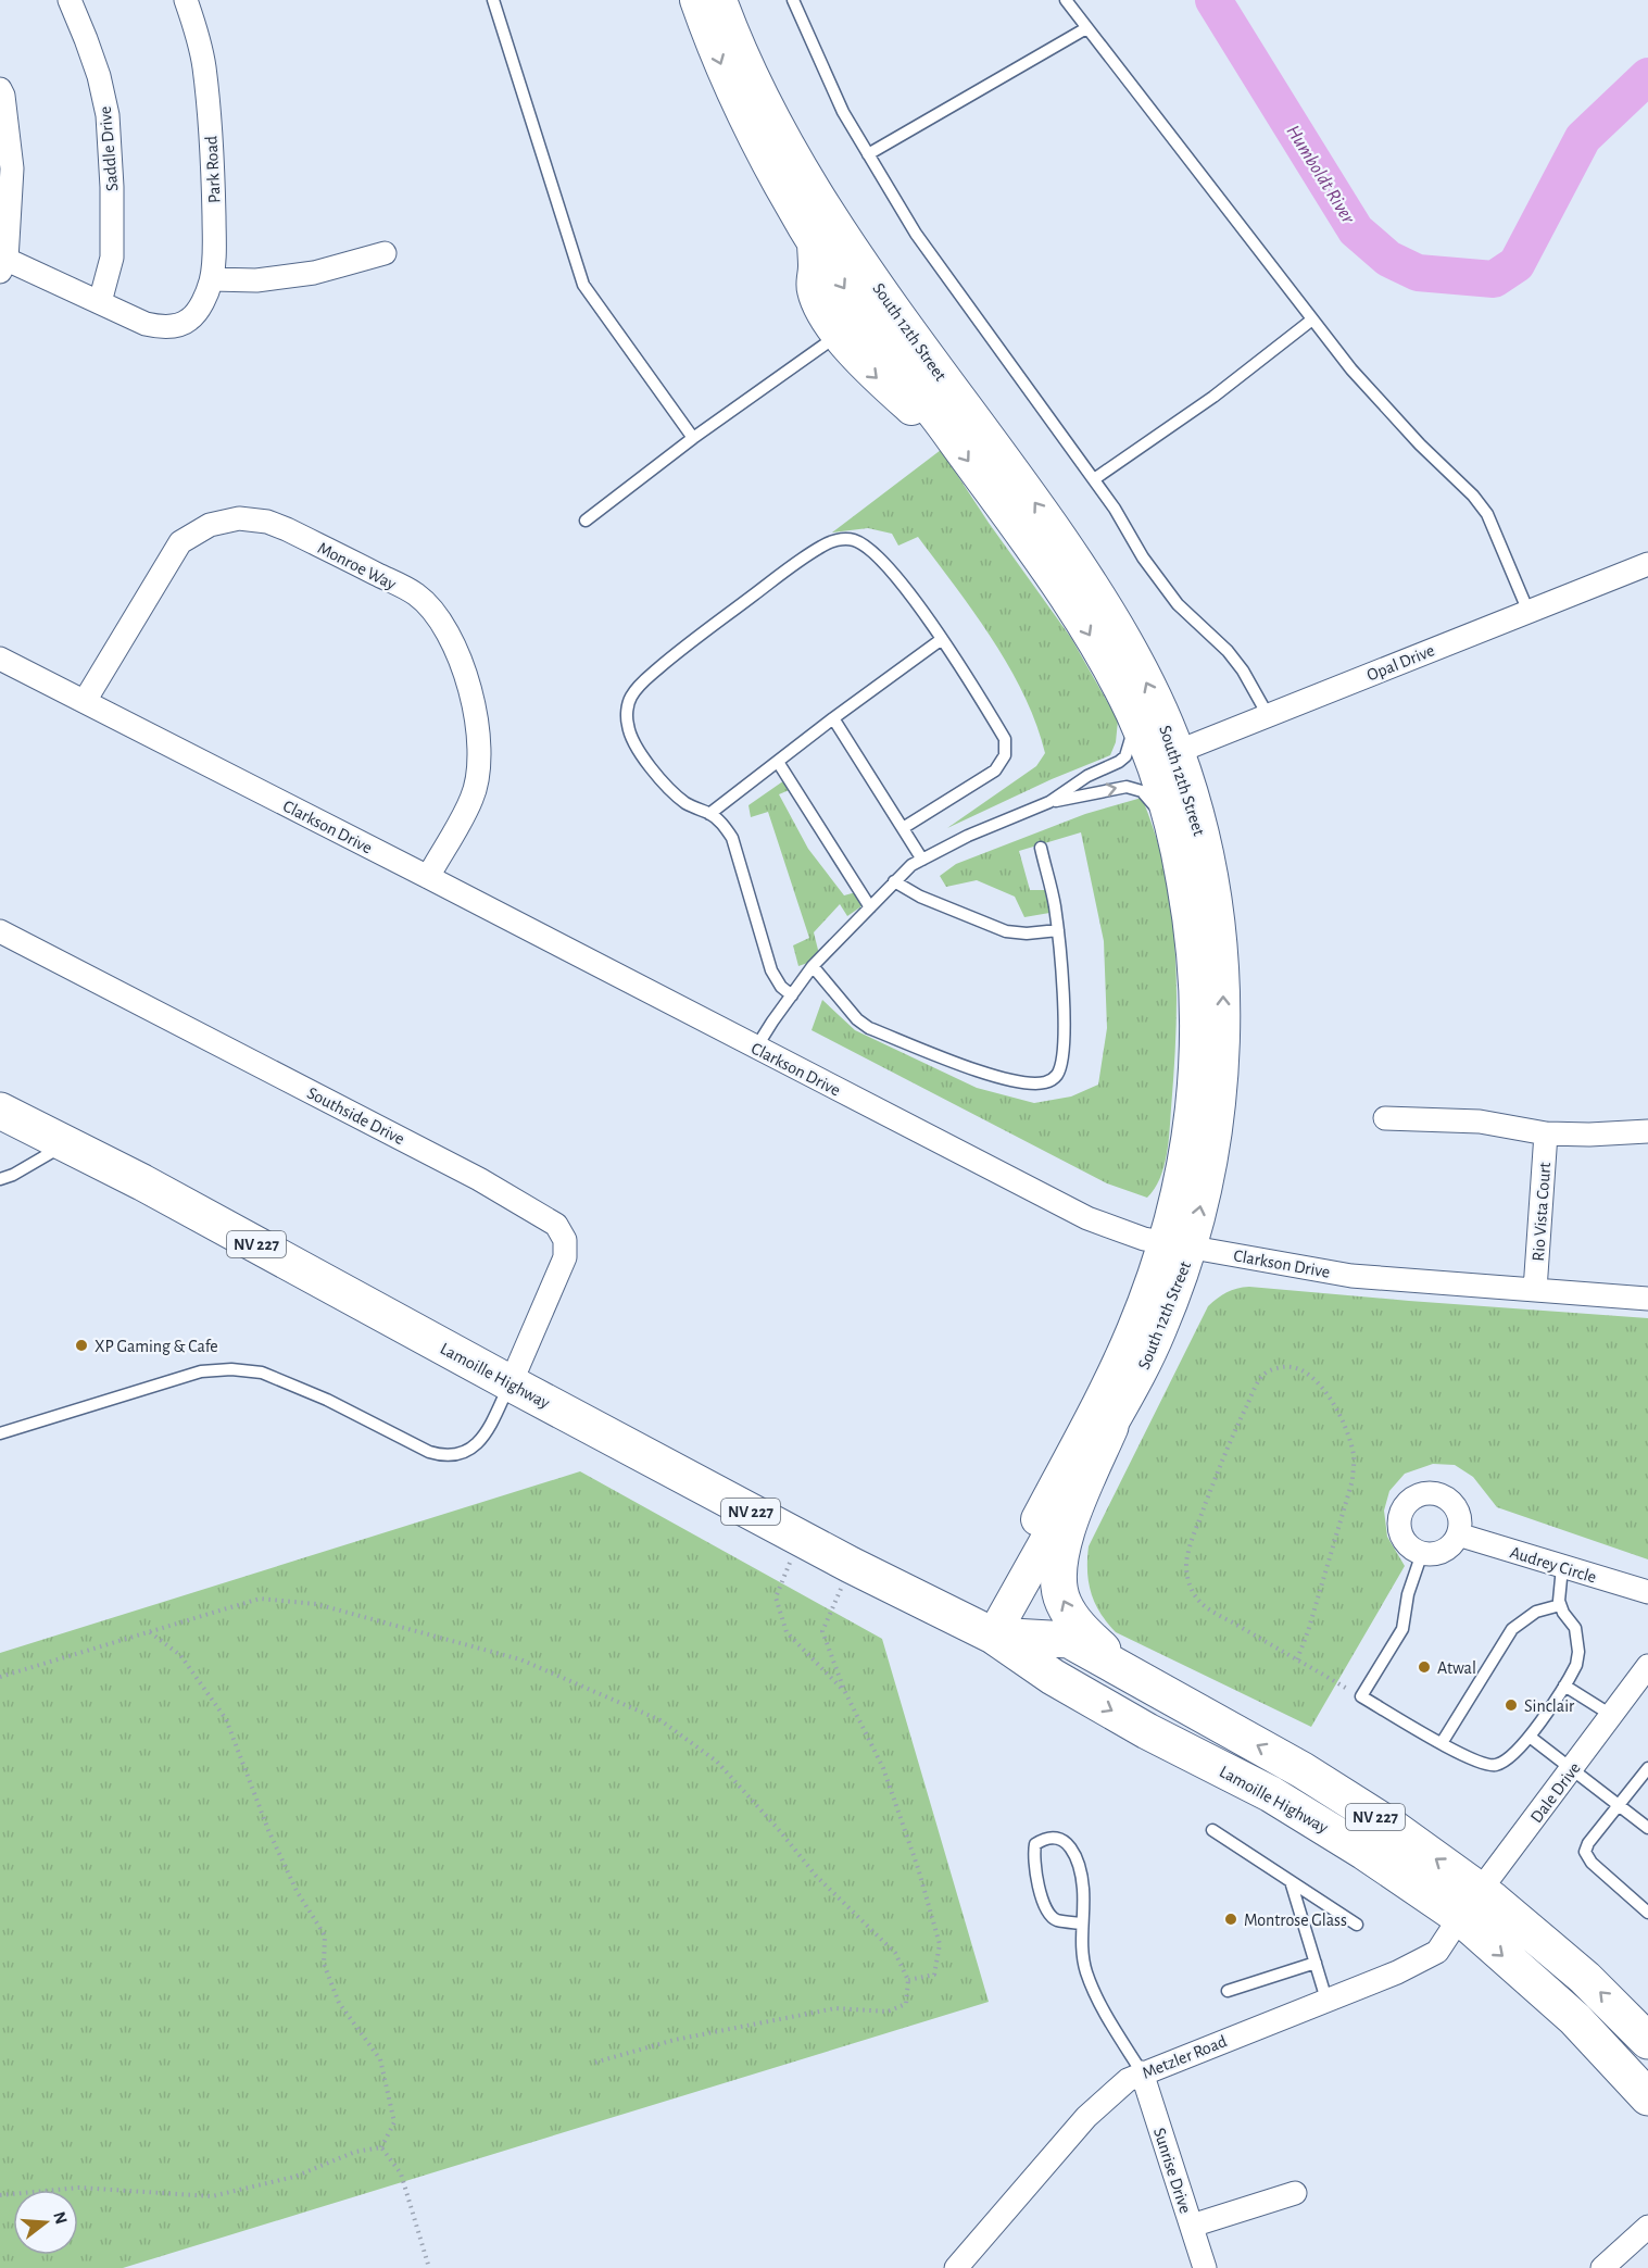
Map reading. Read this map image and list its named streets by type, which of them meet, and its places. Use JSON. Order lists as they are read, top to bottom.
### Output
{
  "streets": {
    "main road": ["South 12th Street", "NV 227", "Lamoille Highway"],
    "street": [
      "Saddle Drive",
      "Park Road",
      "Monroe Way",
      "Opal Drive",
      "Clarkson Drive",
      "Southside Drive",
      "Rio Vista Court",
      "Audrey Circle",
      "Dale Drive",
      "Metzler Road",
      "Sunrise Drive"
    ]
  },
  "crossings": [
    ["Saddle Drive", "Park Road"],
    ["South 12th Street", "Opal Drive"],
    ["South 12th Street", "Clarkson Drive"],
    ["South 12th Street", "Lamoille Highway"],
    ["Monroe Way", "Clarkson Drive"],
    ["Clarkson Drive", "Rio Vista Court"],
    ["Southside Drive", "Lamoille Highway"],
    ["Lamoille Highway", "Dale Drive"],
    ["Lamoille Highway", "Metzler Road"],
    ["Dale Drive", "Metzler Road"],
    ["Metzler Road", "Sunrise Drive"]
  ],
  "water": ["Humboldt River"],
  "places": [
    "XP Gaming & Cafe",
    "Atwal",
    "Sinclair",
    "Montrose Glass"
  ],
  "north": "right"
}
